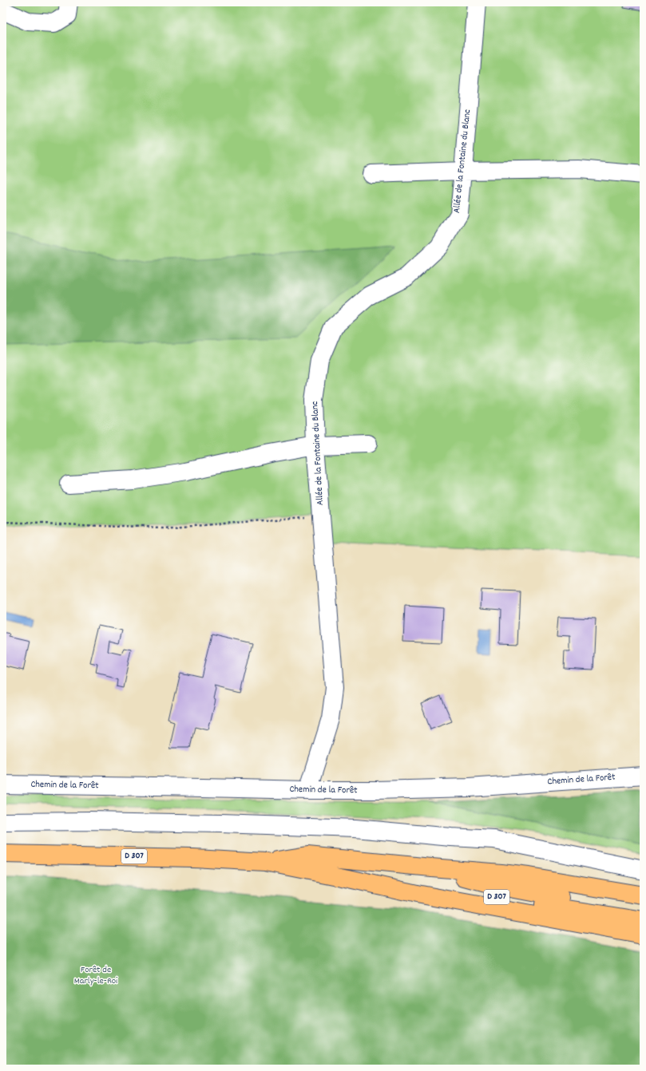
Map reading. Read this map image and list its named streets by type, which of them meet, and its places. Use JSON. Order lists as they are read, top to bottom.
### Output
{
  "streets": {
    "main road": ["D 307"],
    "street": ["Allée de la Fontaine du Blanc", "Chemin de la Forêt"]
  },
  "crossings": [
    ["Allée de la Fontaine du Blanc", "Chemin de la Forêt"]
  ],
  "parks": ["Forêt de Marly-le-Roi"]
}
